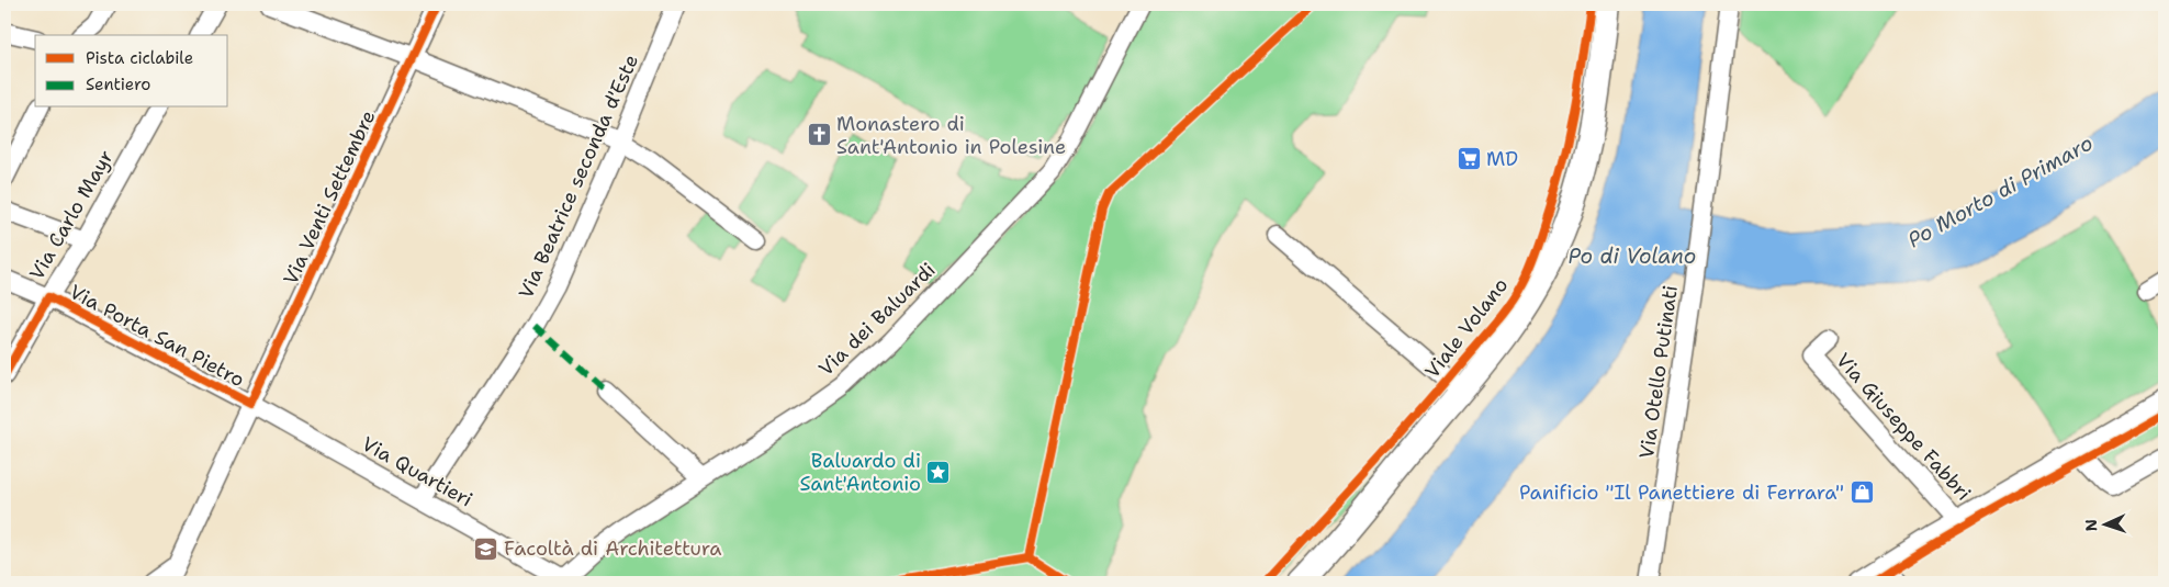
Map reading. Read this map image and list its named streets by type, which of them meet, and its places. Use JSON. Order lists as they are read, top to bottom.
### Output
{
  "streets": {
    "main road": ["Viale Volano"],
    "street": [
      "Via Beatrice seconda d'Este",
      "Via Venti Settembre",
      "Via Carlo Mayr",
      "Via dei Baluardi",
      "Via Porta San Pietro",
      "Via Otello Putinati",
      "Via Giuseppe Fabbri",
      "Via Quartieri"
    ]
  },
  "crossings": [
    ["Via Beatrice seconda d'Este", "Via Quartieri"],
    ["Via Venti Settembre", "Via Porta San Pietro"],
    ["Via Venti Settembre", "Via Quartieri"],
    ["Via Carlo Mayr", "Via Porta San Pietro"],
    ["Via dei Baluardi", "Via Quartieri"],
    ["Via Porta San Pietro", "Via Quartieri"]
  ],
  "water": ["Po Morto di Primaro", "Po di Volano"],
  "places": {
    "church": ["Monastero di Sant'Antonio in Polesine"],
    "supermarket": ["MD"],
    "place": ["Baluardo di Sant'Antonio"],
    "shop": ["Panificio \"Il Panettiere di Ferrara\""],
    "school or university": ["Facoltà di Architettura"]
  },
  "legend": ["Pista ciclabile", "Sentiero"],
  "north": "left"
}
